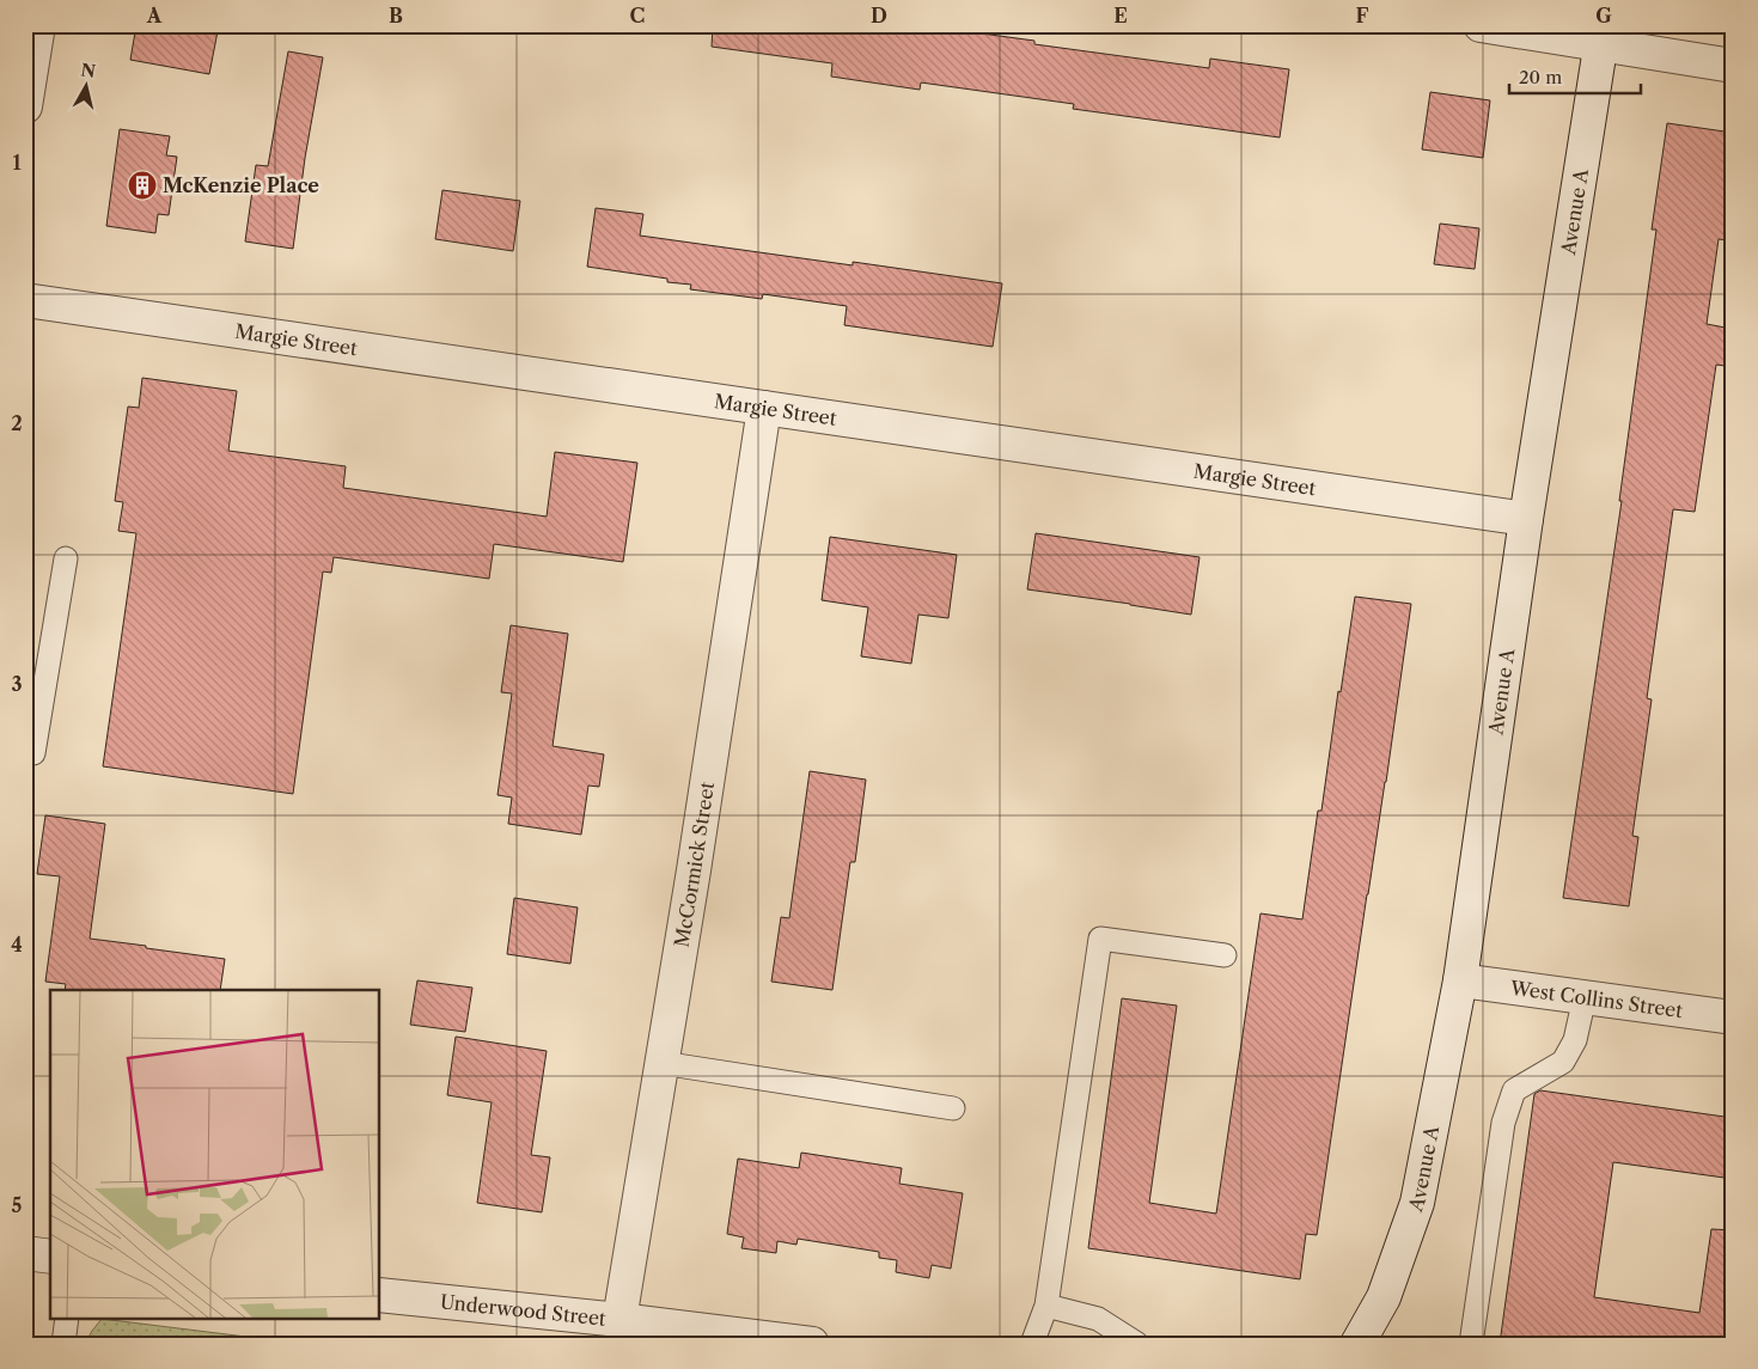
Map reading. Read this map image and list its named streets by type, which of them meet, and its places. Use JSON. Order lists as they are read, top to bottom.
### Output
{
  "streets": {
    "street": [
      "Avenue A",
      "Margie Street",
      "McCormick Street",
      "West Collins Street",
      "Underwood Street"
    ]
  },
  "crossings": [
    ["Avenue A", "Margie Street"],
    ["Avenue A", "West Collins Street"],
    ["Margie Street", "McCormick Street"],
    ["McCormick Street", "Underwood Street"]
  ],
  "places": {
    "building": ["McKenzie Place"]
  },
  "scale_bar": "20 m",
  "north": "top",
  "grid": {
    "columns": [
      "A",
      "B",
      "C",
      "D",
      "E",
      "F",
      "G"
    ],
    "rows": [
      "1",
      "2",
      "3",
      "4",
      "5"
    ]
  }
}
